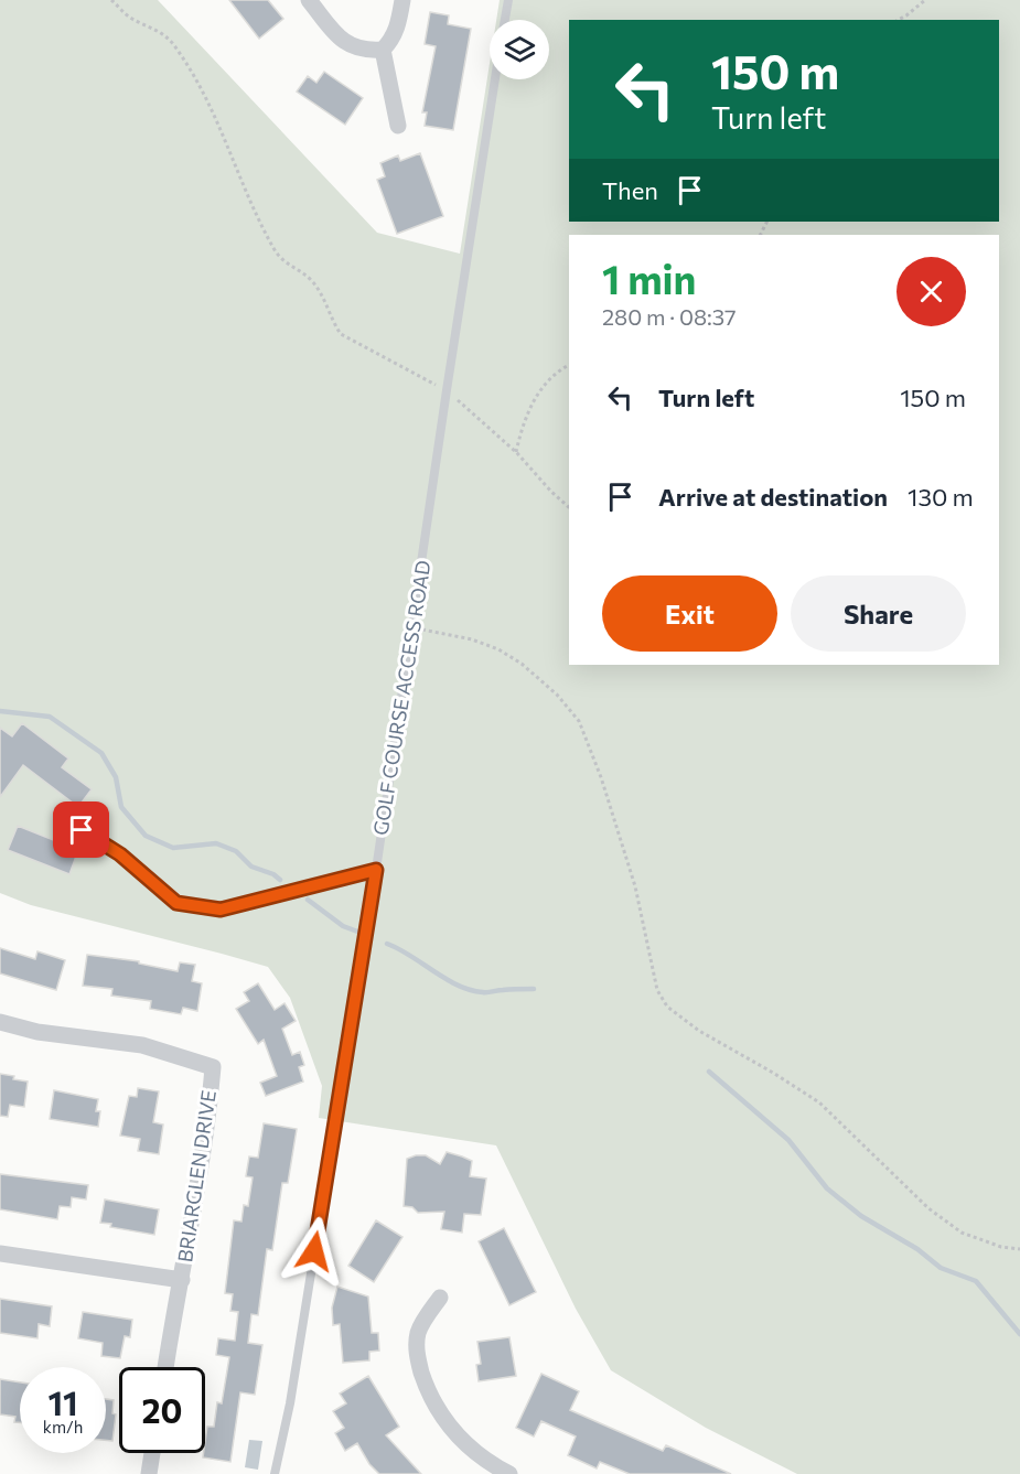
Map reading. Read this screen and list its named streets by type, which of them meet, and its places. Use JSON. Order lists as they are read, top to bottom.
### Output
{
  "streets": {
    "street": ["BRIARGLEN DRIVE"],
    "lane": ["GOLF COURSE ACCESS ROAD"]
  },
  "page": {
    "turn": ["150 m", "Turn left"],
    "then": "Then",
    "heading": ["1 min", "280 m · 08:37"],
    "list": [
      {
        "name": "Turn left",
        "value": "150 m"
      },
      {
        "name": "Arrive at destination",
        "value": "130 m"
      }
    ],
    "buttons": ["Exit", "Share"],
    "speed": "11 km/h",
    "limit": "20"
  }
}
